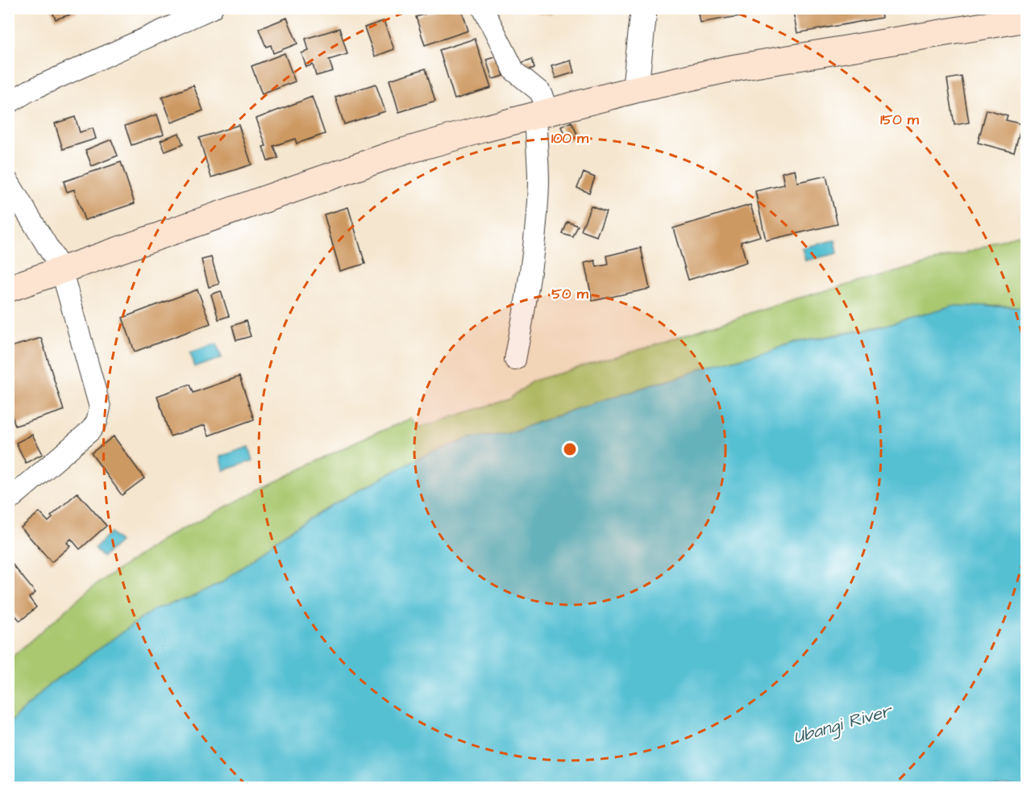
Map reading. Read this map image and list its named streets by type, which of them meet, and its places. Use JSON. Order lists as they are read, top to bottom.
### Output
{
  "water": ["Ubangi River"],
  "rings": ["150 m", "100 m", "50 m"]
}
